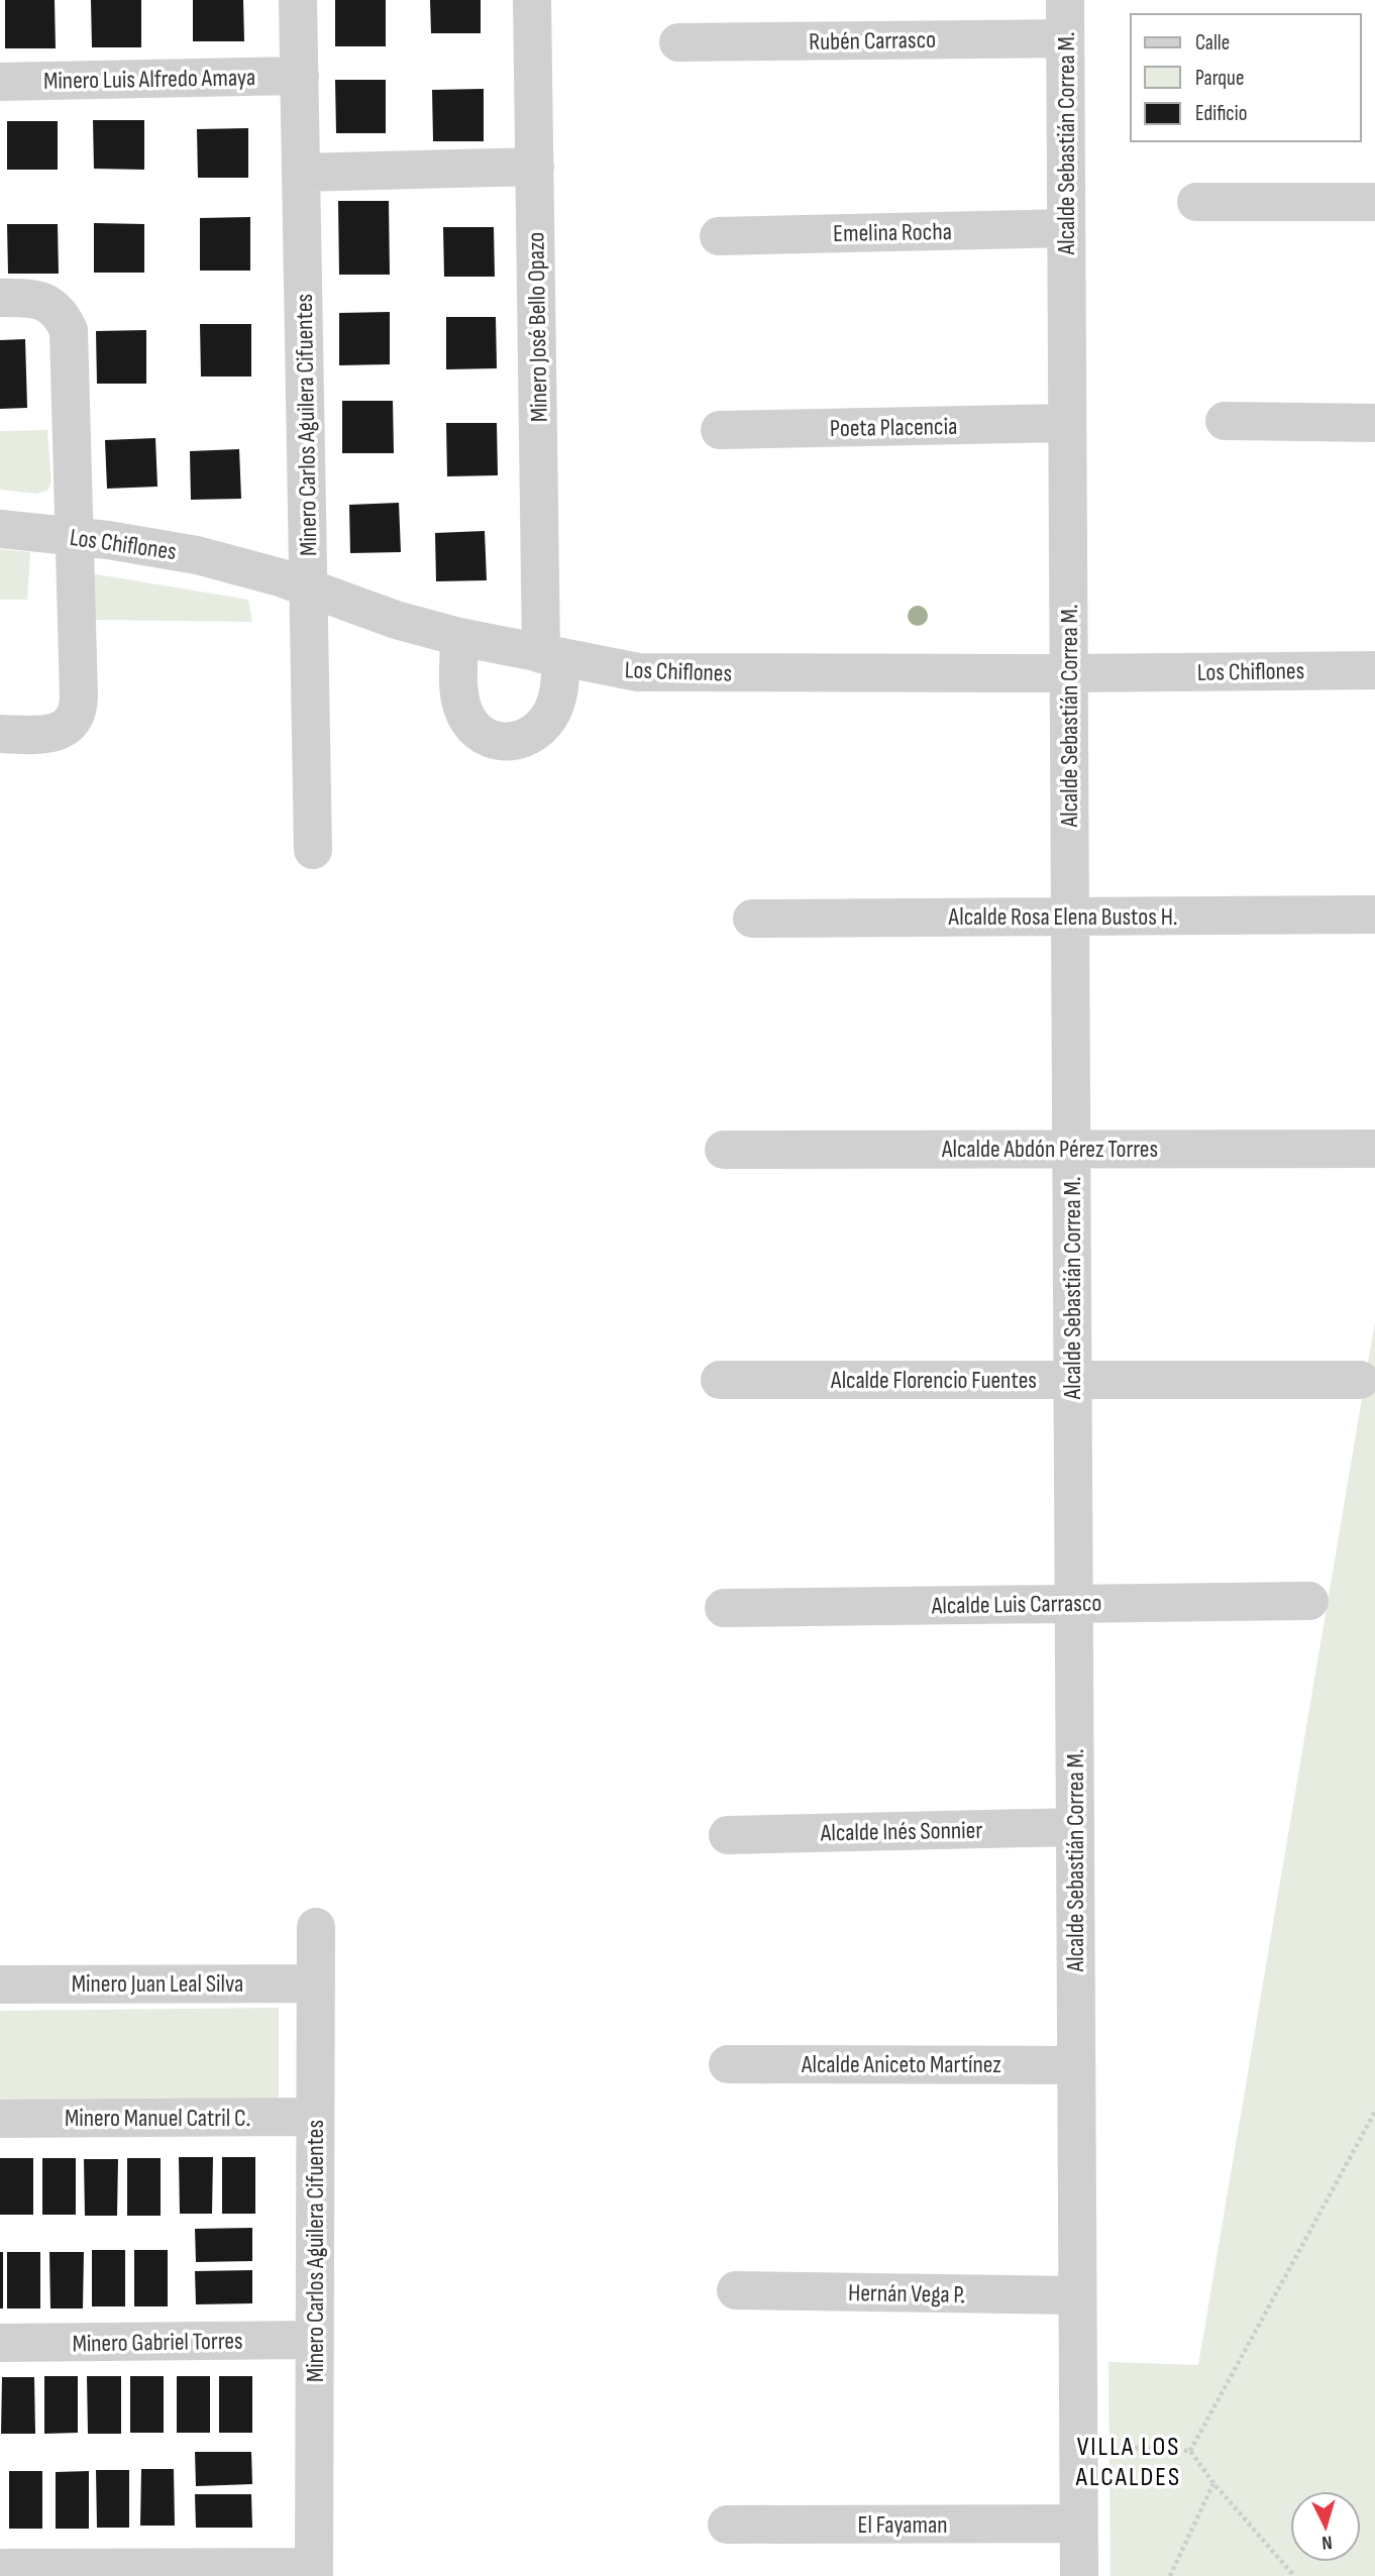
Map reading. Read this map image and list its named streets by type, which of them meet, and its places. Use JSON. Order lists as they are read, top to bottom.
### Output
{
  "streets": {
    "street": [
      "Rubén Carrasco",
      "Minero Luis Alfredo Amaya",
      "Alcalde Sebastián Correa M.",
      "Emelina Rocha",
      "Minero José Bello Opazo",
      "Minero Carlos Aguilera Cifuentes",
      "Poeta Placencia",
      "Los Chiflones",
      "Alcalde Rosa Elena Bustos H.",
      "Alcalde Abdón Pérez Torres",
      "Alcalde Florencio Fuentes",
      "Alcalde Luis Carrasco",
      "Alcalde Inés Sonnier",
      "Minero Juan Leal Silva",
      "Alcalde Aniceto Martínez",
      "Minero Manuel Catril C.",
      "Hernán Vega P.",
      "Minero Gabriel Torres",
      "El Fayaman"
    ]
  },
  "crossings": [
    ["Rubén Carrasco", "Alcalde Sebastián Correa M."],
    ["Minero Luis Alfredo Amaya", "Minero Carlos Aguilera Cifuentes"],
    ["Alcalde Sebastián Correa M.", "Emelina Rocha"],
    ["Alcalde Sebastián Correa M.", "Poeta Placencia"],
    ["Alcalde Sebastián Correa M.", "Los Chiflones"],
    ["Alcalde Sebastián Correa M.", "Alcalde Rosa Elena Bustos H."],
    ["Alcalde Sebastián Correa M.", "Alcalde Abdón Pérez Torres"],
    ["Alcalde Sebastián Correa M.", "Alcalde Florencio Fuentes"],
    ["Alcalde Sebastián Correa M.", "Alcalde Luis Carrasco"],
    ["Alcalde Sebastián Correa M.", "Alcalde Inés Sonnier"],
    ["Alcalde Sebastián Correa M.", "Alcalde Aniceto Martínez"],
    ["Alcalde Sebastián Correa M.", "Hernán Vega P."],
    ["Alcalde Sebastián Correa M.", "El Fayaman"],
    ["Minero José Bello Opazo", "Los Chiflones"],
    ["Minero Carlos Aguilera Cifuentes", "Los Chiflones"],
    ["Minero Carlos Aguilera Cifuentes", "Minero Juan Leal Silva"],
    ["Minero Carlos Aguilera Cifuentes", "Minero Manuel Catril C."],
    ["Minero Carlos Aguilera Cifuentes", "Minero Gabriel Torres"]
  ],
  "districts": ["VILLA LOS ALCALDES"],
  "legend": ["Calle", "Parque", "Edificio"],
  "north": "bottom"
}
